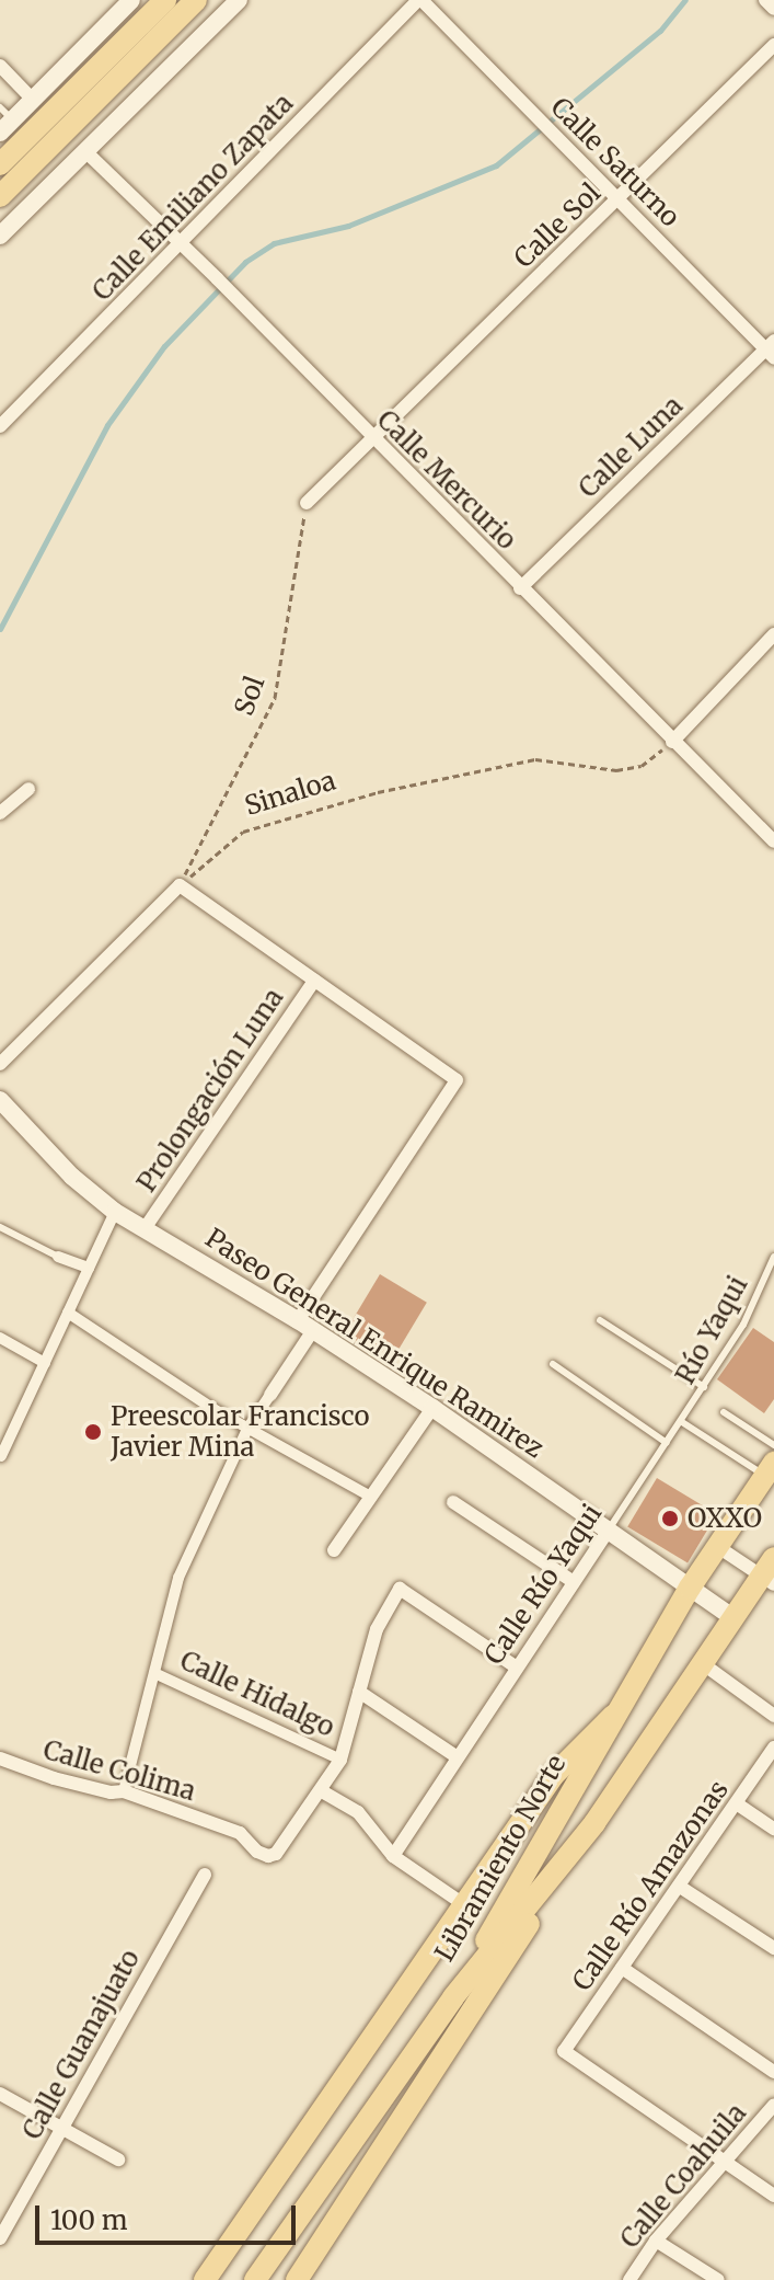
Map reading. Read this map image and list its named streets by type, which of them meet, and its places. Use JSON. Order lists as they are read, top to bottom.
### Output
{
  "streets": {
    "main road": ["Libramiento Norte"],
    "street": [
      "Calle Saturno",
      "Calle Emiliano Zapata",
      "Calle Sol",
      "Calle Luna",
      "Calle Mercurio",
      "Prolongación Luna",
      "Paseo General Enrique Ramirez",
      "Calle Río Yaqui",
      "Calle Hidalgo",
      "Calle Colima",
      "Calle Río Amazonas",
      "Calle Guanajuato",
      "Calle Coahuila"
    ],
    "lane": ["Río Yaqui"],
    "path": ["Sol", "Sinaloa"]
  },
  "crossings": [
    ["Calle Saturno", "Calle Emiliano Zapata"],
    ["Calle Saturno", "Calle Sol"],
    ["Calle Saturno", "Calle Luna"],
    ["Calle Emiliano Zapata", "Calle Mercurio"],
    ["Calle Sol", "Calle Mercurio"],
    ["Calle Sol", "Sol"],
    ["Calle Luna", "Calle Mercurio"],
    ["Calle Mercurio", "Sinaloa"],
    ["Sol", "Sinaloa"],
    ["Prolongación Luna", "Paseo General Enrique Ramirez"],
    ["Río Yaqui", "Calle Río Yaqui"],
    ["Paseo General Enrique Ramirez", "Calle Río Yaqui"],
    ["Paseo General Enrique Ramirez", "Libramiento Norte"],
    ["Calle Río Amazonas", "Calle Coahuila"]
  ],
  "places": ["Preescolar Francisco Javier Mina", "OXXO"],
  "scale_bar": "100 m"
}
